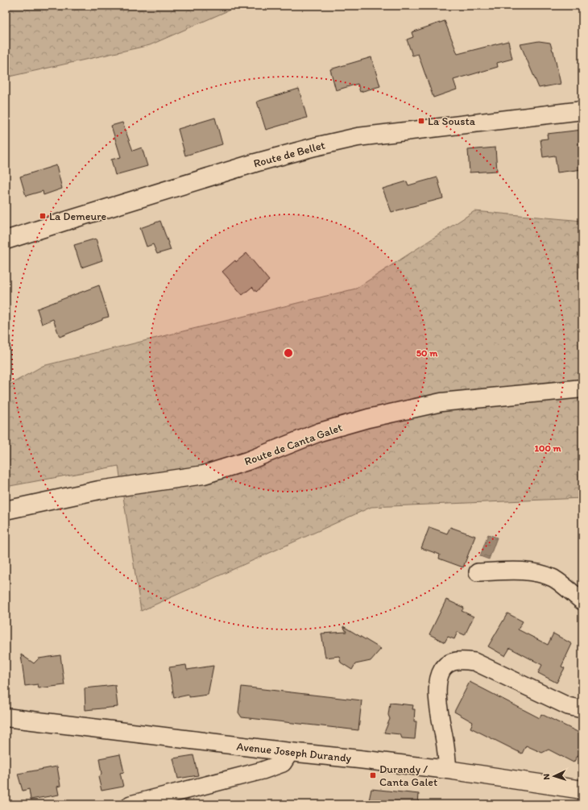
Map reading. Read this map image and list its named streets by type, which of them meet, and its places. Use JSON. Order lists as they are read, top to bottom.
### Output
{
  "streets": {
    "street": ["Route de Bellet", "Route de Canta Galet", "Avenue Joseph Durandy"]
  },
  "places": {
    "transit": ["La Sousta", "La Demeure", "Durandy / Canta Galet"]
  },
  "north": "left",
  "rings": ["50 m", "100 m"]
}
